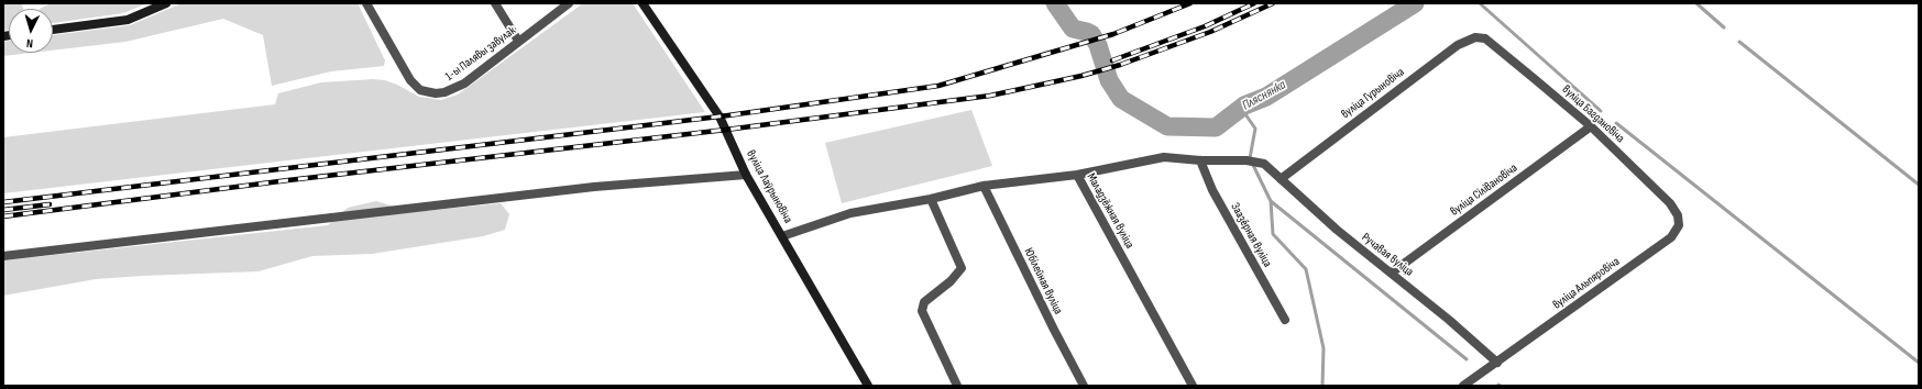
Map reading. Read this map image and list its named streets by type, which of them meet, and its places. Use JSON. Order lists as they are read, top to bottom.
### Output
{
  "streets": {
    "main road": ["вуліца Лаўрыновіча"],
    "street": [
      "1-ы Палявы завулак",
      "вуліца Гурыновіча",
      "вуліца Багдановіча",
      "вуліца Сілівановіча",
      "Маладзёжная вуліца",
      "Заазёрная вуліца",
      "Ручавая вуліца",
      "Юбілейная вуліца",
      "вуліца Альпяровіча"
    ]
  },
  "crossings": [
    ["вуліца Гурыновіча", "вуліца Багдановіча"],
    ["вуліца Гурыновіча", "Ручавая вуліца"],
    ["вуліца Багдановіча", "вуліца Сілівановіча"],
    ["вуліца Багдановіча", "вуліца Альпяровіча"],
    ["вуліца Сілівановіча", "Ручавая вуліца"],
    ["Маладзёжная вуліца", "Заазёрная вуліца"],
    ["Маладзёжная вуліца", "Ручавая вуліца"],
    ["Ручавая вуліца", "вуліца Альпяровіча"]
  ],
  "water": ["Пляснянка"],
  "north": "bottom"
}
